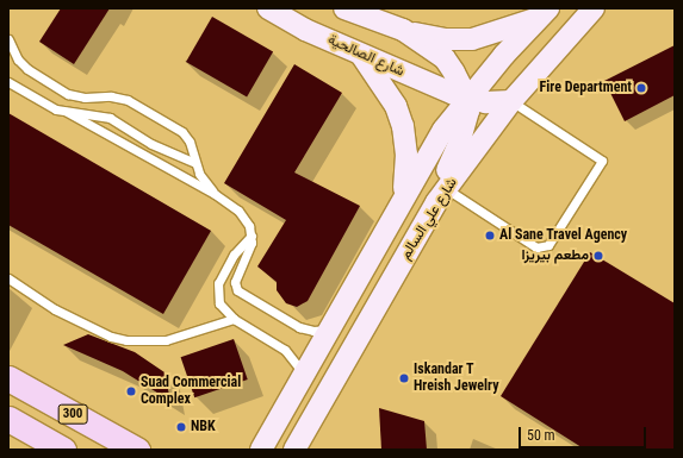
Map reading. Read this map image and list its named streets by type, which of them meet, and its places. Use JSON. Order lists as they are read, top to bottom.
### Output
{
  "streets": {
    "main road": ["شارع الصالحية", "شارع علي السالم", "300"]
  },
  "crossings": [
    ["شارع الصالحية", "شارع علي السالم"]
  ],
  "places": [
    "Fire Department",
    "Al Sane Travel Agency",
    "مطعم بيريزا",
    "Iskandar T Hreish Jewelry",
    "Suad Commercial Complex",
    "NBK"
  ],
  "scale_bar": "50 m"
}
